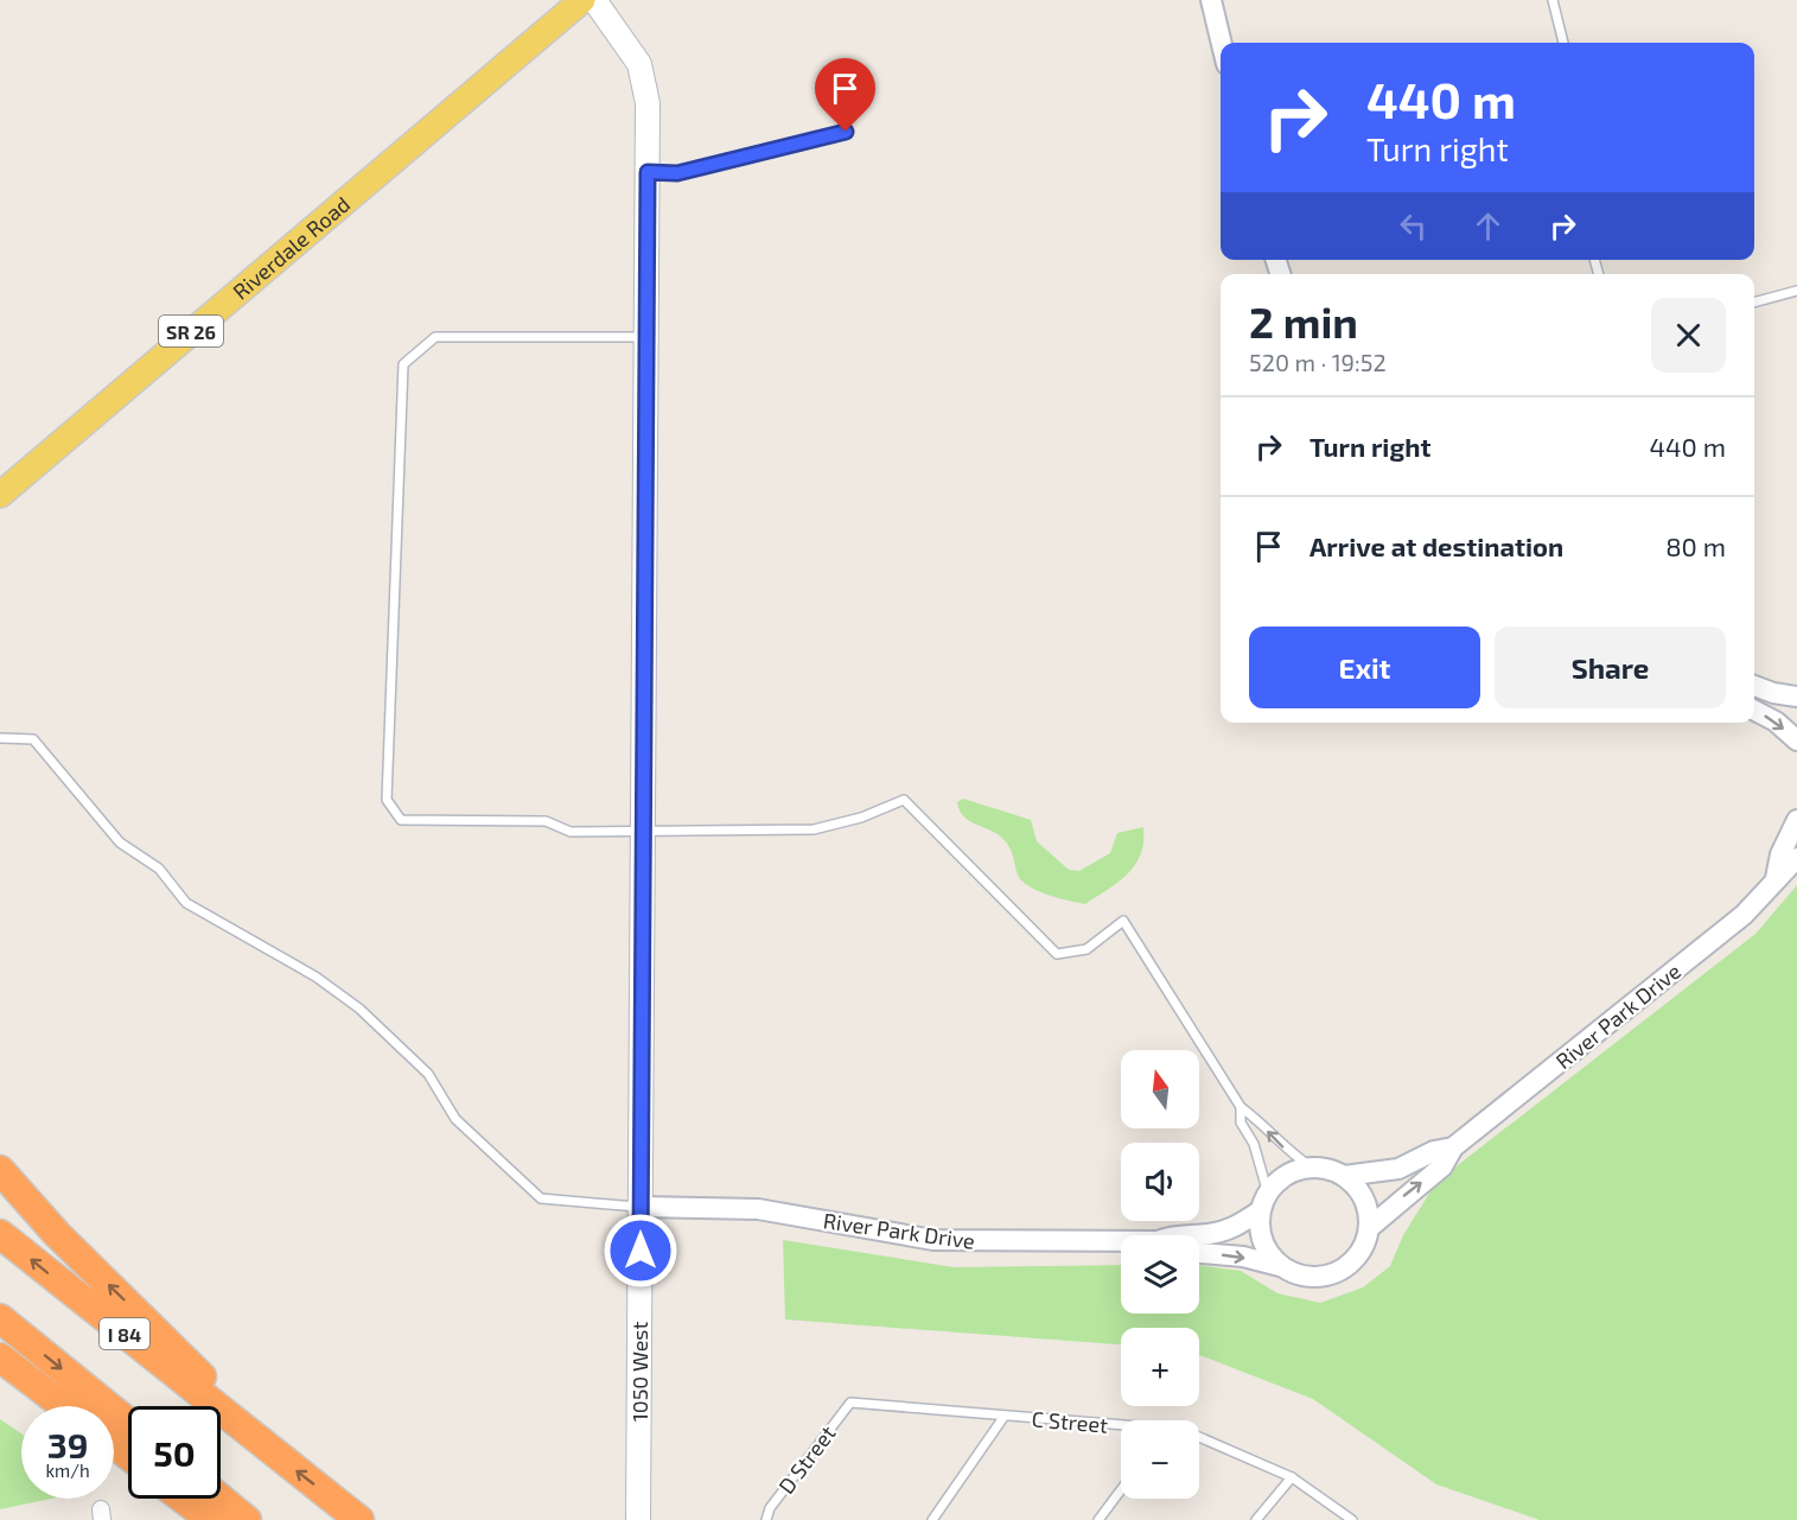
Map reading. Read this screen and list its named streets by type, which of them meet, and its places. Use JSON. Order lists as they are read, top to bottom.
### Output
{
  "streets": {
    "highway": ["I 84"],
    "main road": ["Riverdale Road", "SR 26", "1050 West"],
    "street": ["River Park Drive"],
    "lane": ["C Street", "D Street"]
  },
  "crossings": [
    ["River Park Drive", "1050 West"],
    ["C Street", "D Street"]
  ],
  "north": "top",
  "page": {
    "turn": ["440 m", "Turn right"],
    "heading": ["2 min", "520 m · 19:52"],
    "list": [
      {
        "name": "Turn right",
        "value": "440 m"
      },
      {
        "name": "Arrive at destination",
        "value": "80 m"
      }
    ],
    "buttons": ["Exit", "Share"],
    "map_buttons": ["+", "−"],
    "speed": "39 km/h",
    "limit": "50"
  }
}
